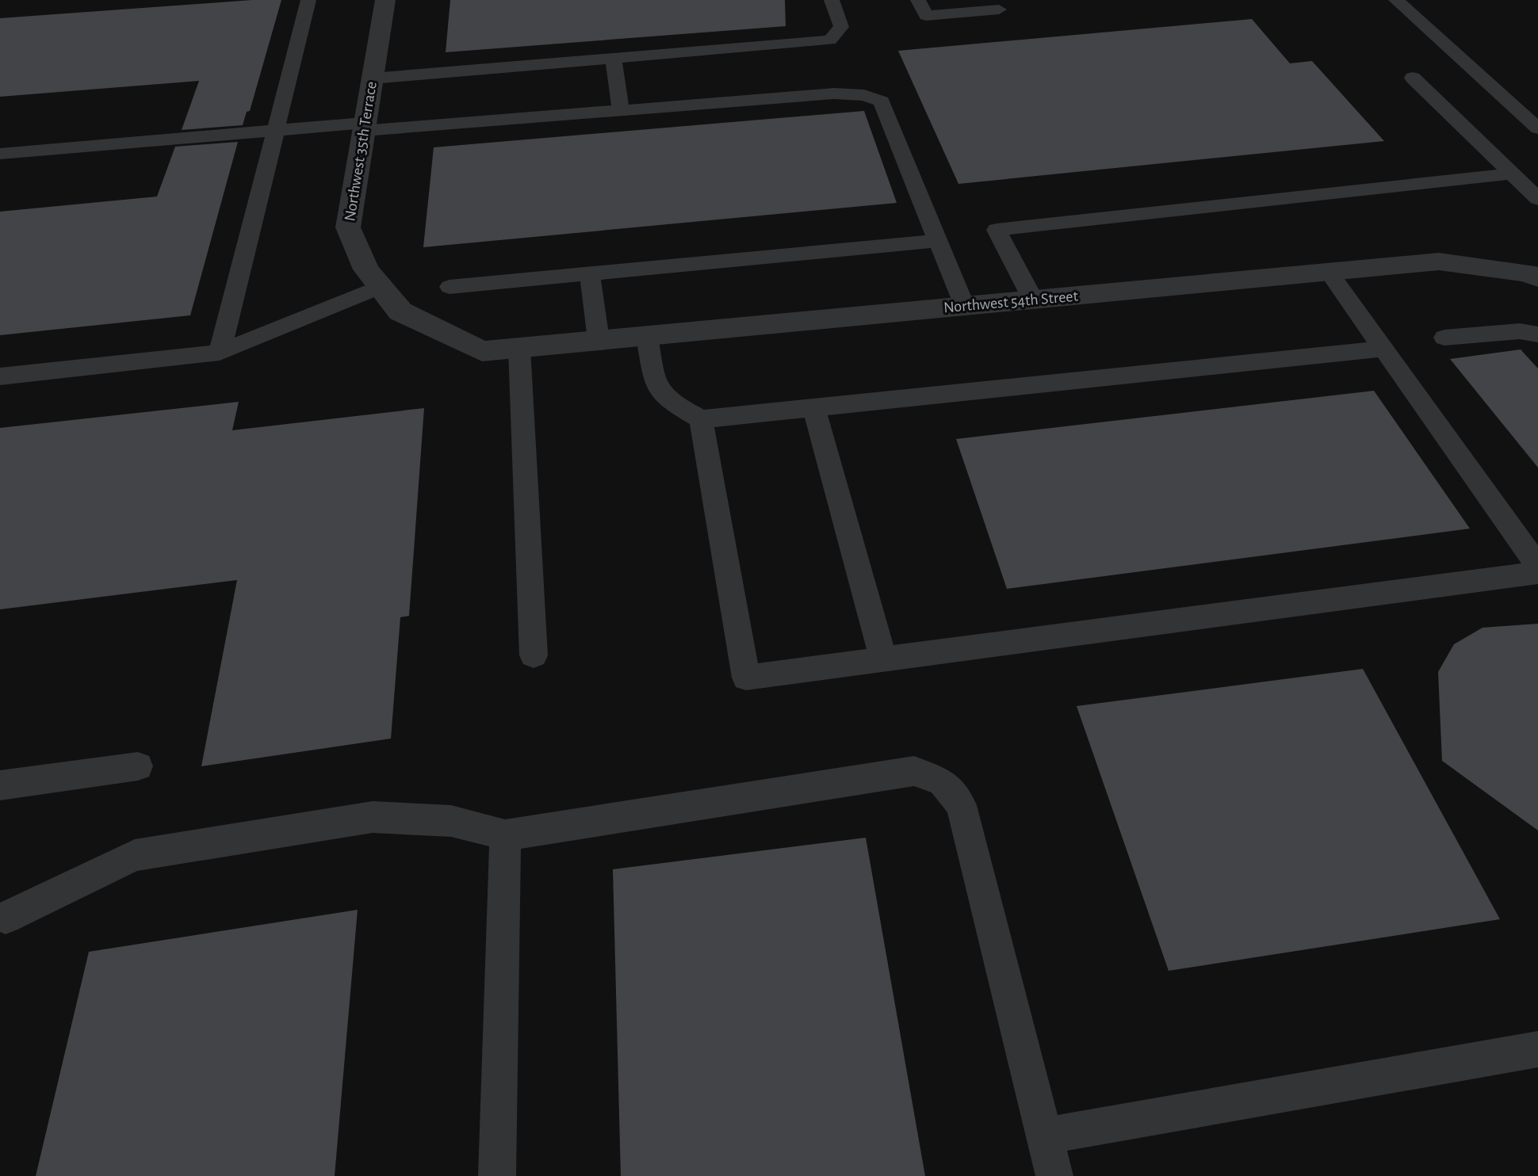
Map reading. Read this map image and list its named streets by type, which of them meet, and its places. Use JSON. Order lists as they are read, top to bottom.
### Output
{
  "streets": {
    "street": ["Northwest 35th Terrace", "Northwest 54th Street"]
  },
  "crossings": [
    ["Northwest 35th Terrace", "Northwest 54th Street"]
  ]
}
